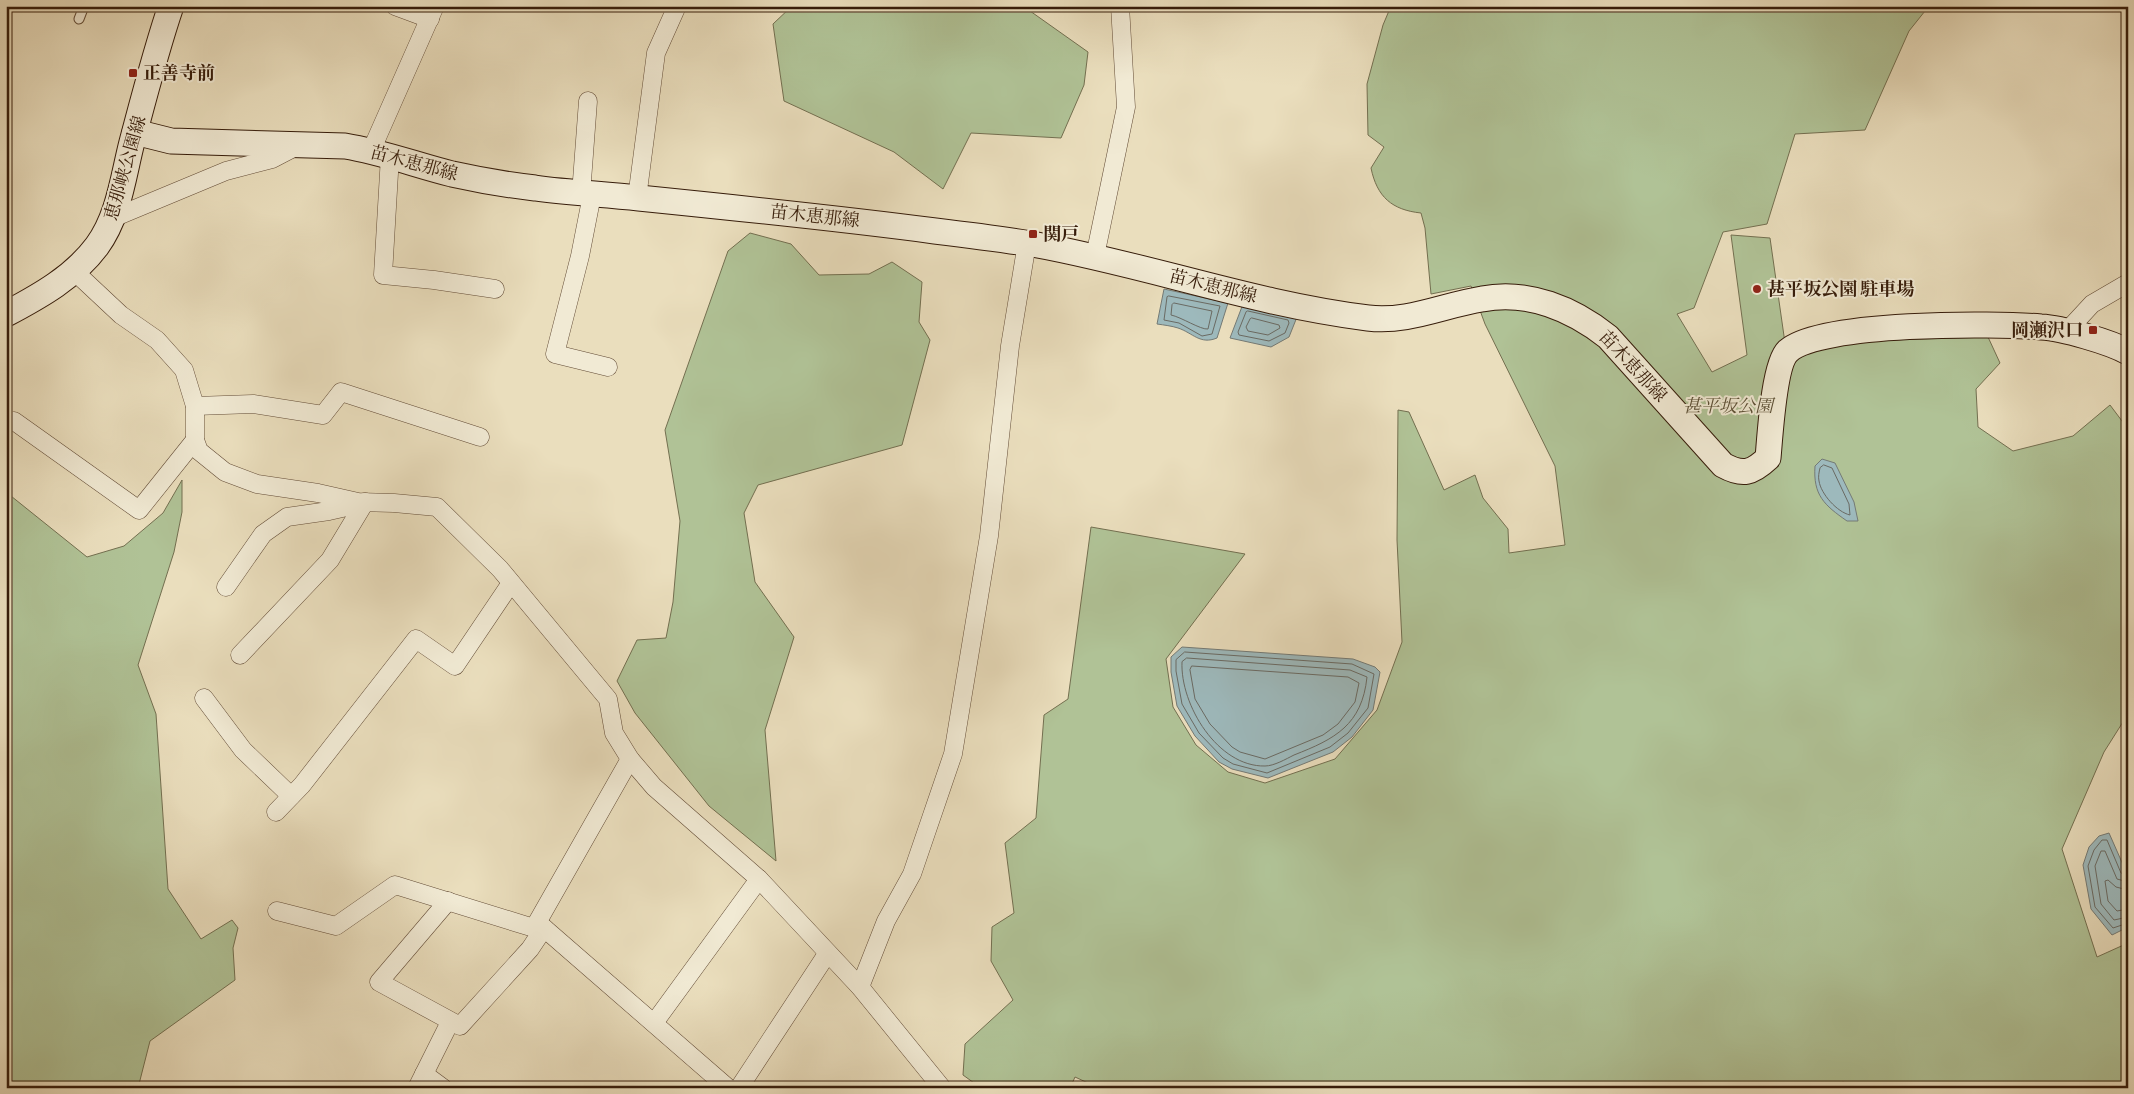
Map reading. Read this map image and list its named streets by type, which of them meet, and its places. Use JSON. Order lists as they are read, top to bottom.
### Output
{
  "streets": {
    "main road": ["苗木恵那線", "恵那峡公園線"]
  },
  "crossings": [
    ["苗木恵那線", "恵那峡公園線"]
  ],
  "parks": ["甚平坂公園"],
  "places": {
    "transit": ["正善寺前", "関戸", "岡瀬沢口"],
    "other": ["甚平坂公園 駐車場"]
  }
}
